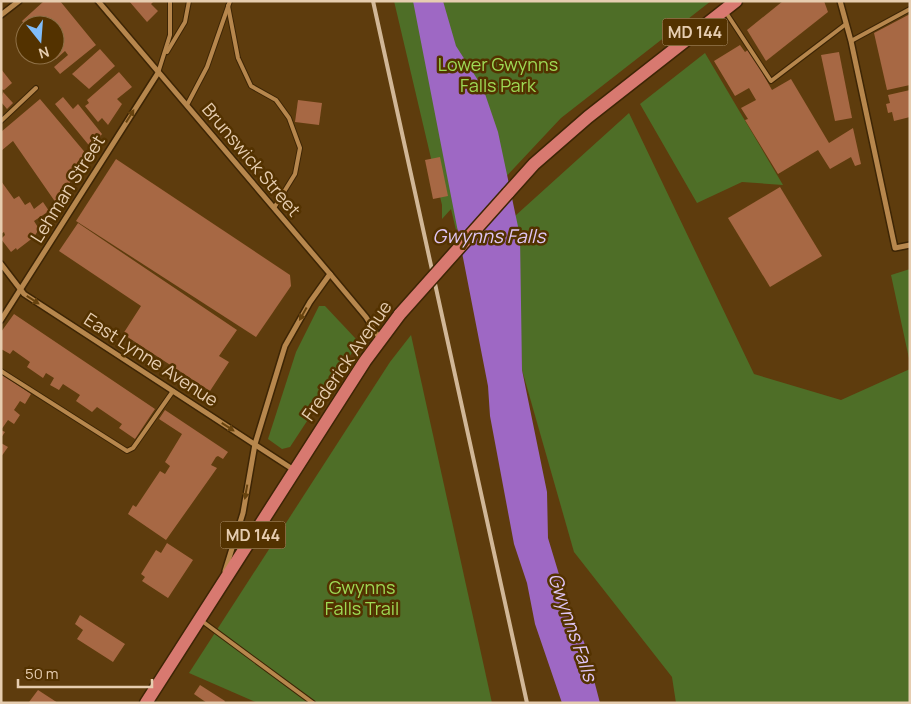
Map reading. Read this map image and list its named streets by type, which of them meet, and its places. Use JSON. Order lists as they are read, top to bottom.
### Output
{
  "streets": {
    "main road": ["MD 144", "Frederick Avenue"],
    "street": ["Brunswick Street", "Lehman Street", "East Lynne Avenue"]
  },
  "crossings": [
    ["Brunswick Street", "Lehman Street"],
    ["Brunswick Street", "Frederick Avenue"],
    ["Lehman Street", "East Lynne Avenue"],
    ["East Lynne Avenue", "Frederick Avenue"]
  ],
  "one_way": ["Lehman Street", "East Lynne Avenue"],
  "water": ["Gwynns Falls"],
  "parks": ["Lower Gwynns Falls Park", "Gwynns Falls Trail"],
  "scale_bar": "50 m",
  "north": "bottom"
}
